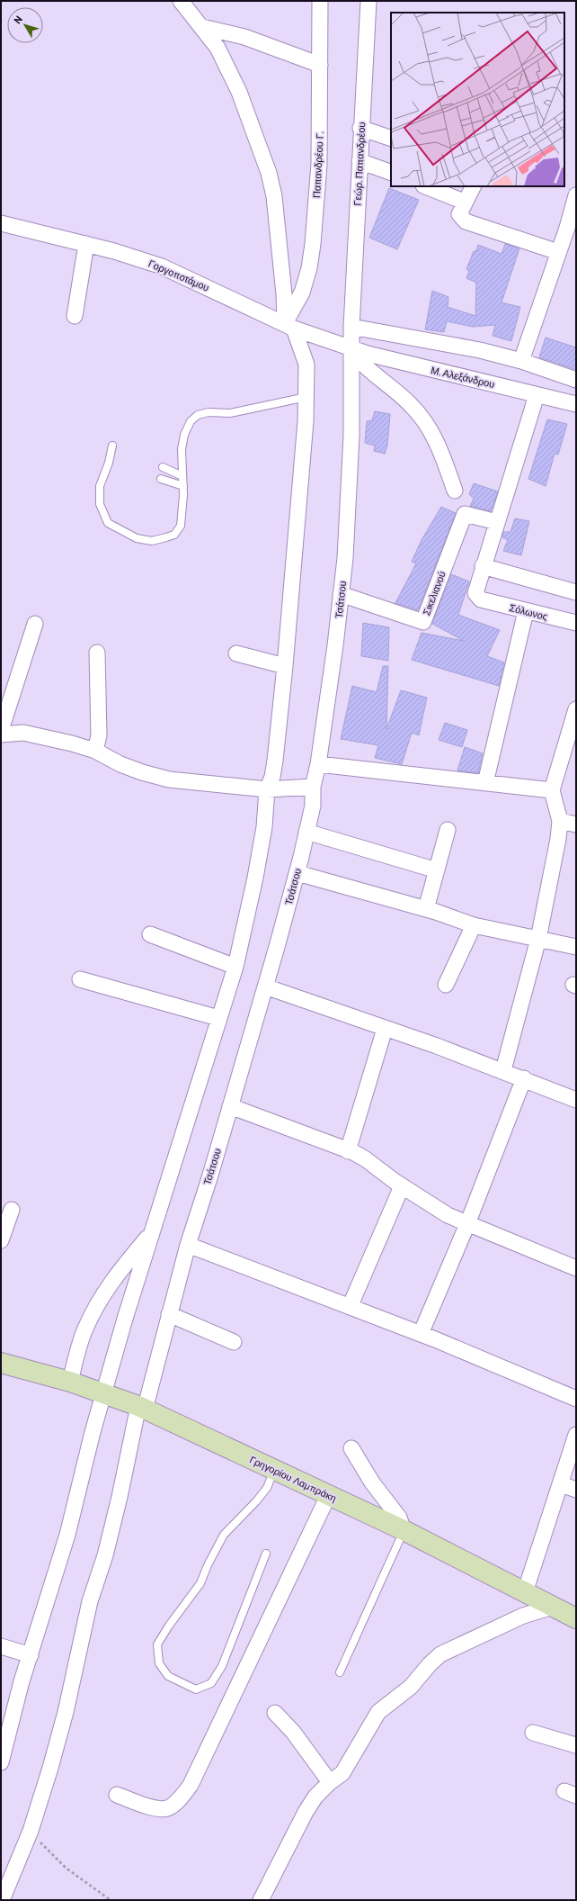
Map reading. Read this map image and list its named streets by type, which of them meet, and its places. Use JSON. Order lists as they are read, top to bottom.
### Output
{
  "streets": {
    "street": [
      "Γεώρ. Παπανδρέου",
      "Παπανδρέου Γ.",
      "Γοργοποτάμου",
      "Μ. Αλεξάνδρου",
      "Σικελιανού",
      "Τσάτσου",
      "Σόλωνος",
      "Γρηγορίου Λαμπράκη"
    ]
  },
  "crossings": [
    ["Γεώρ. Παπανδρέου", "Γοργοποτάμου"],
    ["Γεώρ. Παπανδρέου", "Μ. Αλεξάνδρου"],
    ["Γεώρ. Παπανδρέου", "Τσάτσου"],
    ["Παπανδρέου Γ.", "Γοργοποτάμου"],
    ["Γοργοποτάμου", "Μ. Αλεξάνδρου"],
    ["Γοργοποτάμου", "Τσάτσου"],
    ["Μ. Αλεξάνδρου", "Τσάτσου"],
    ["Σικελιανού", "Τσάτσου"],
    ["Τσάτσου", "Γρηγορίου Λαμπράκη"]
  ],
  "north": "top left"
}
